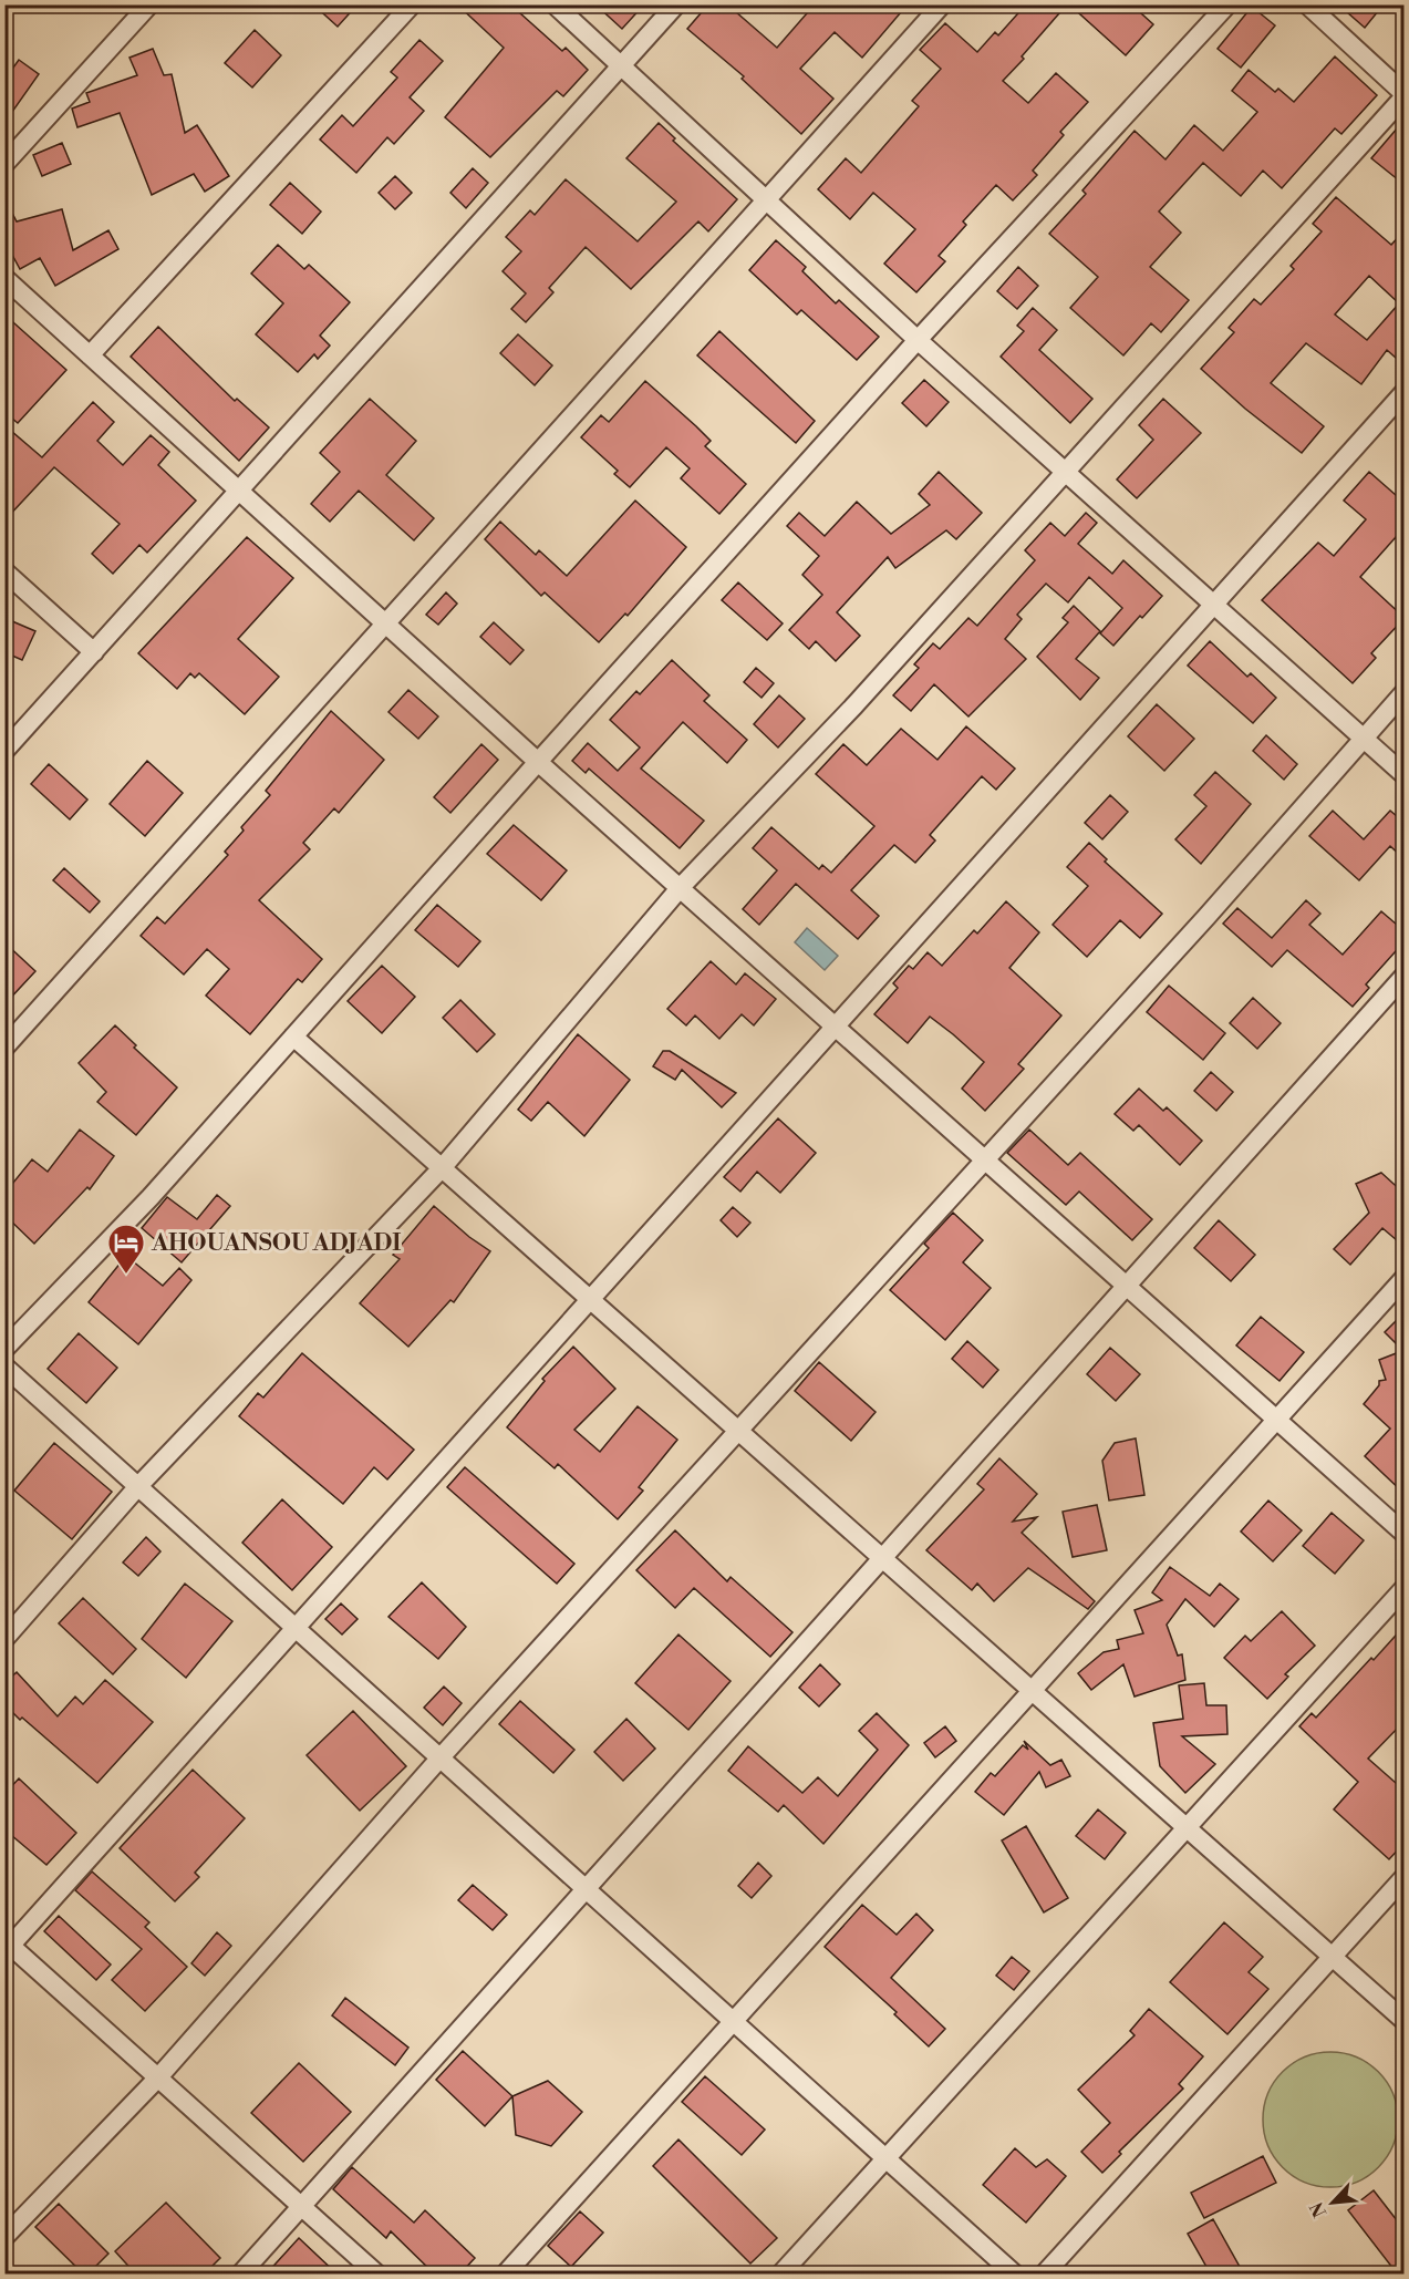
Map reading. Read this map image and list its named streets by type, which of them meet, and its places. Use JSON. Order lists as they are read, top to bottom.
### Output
{
  "places": {
    "hotel": ["AHOUANSOU ADJADI"]
  },
  "north": "bottom left"
}
